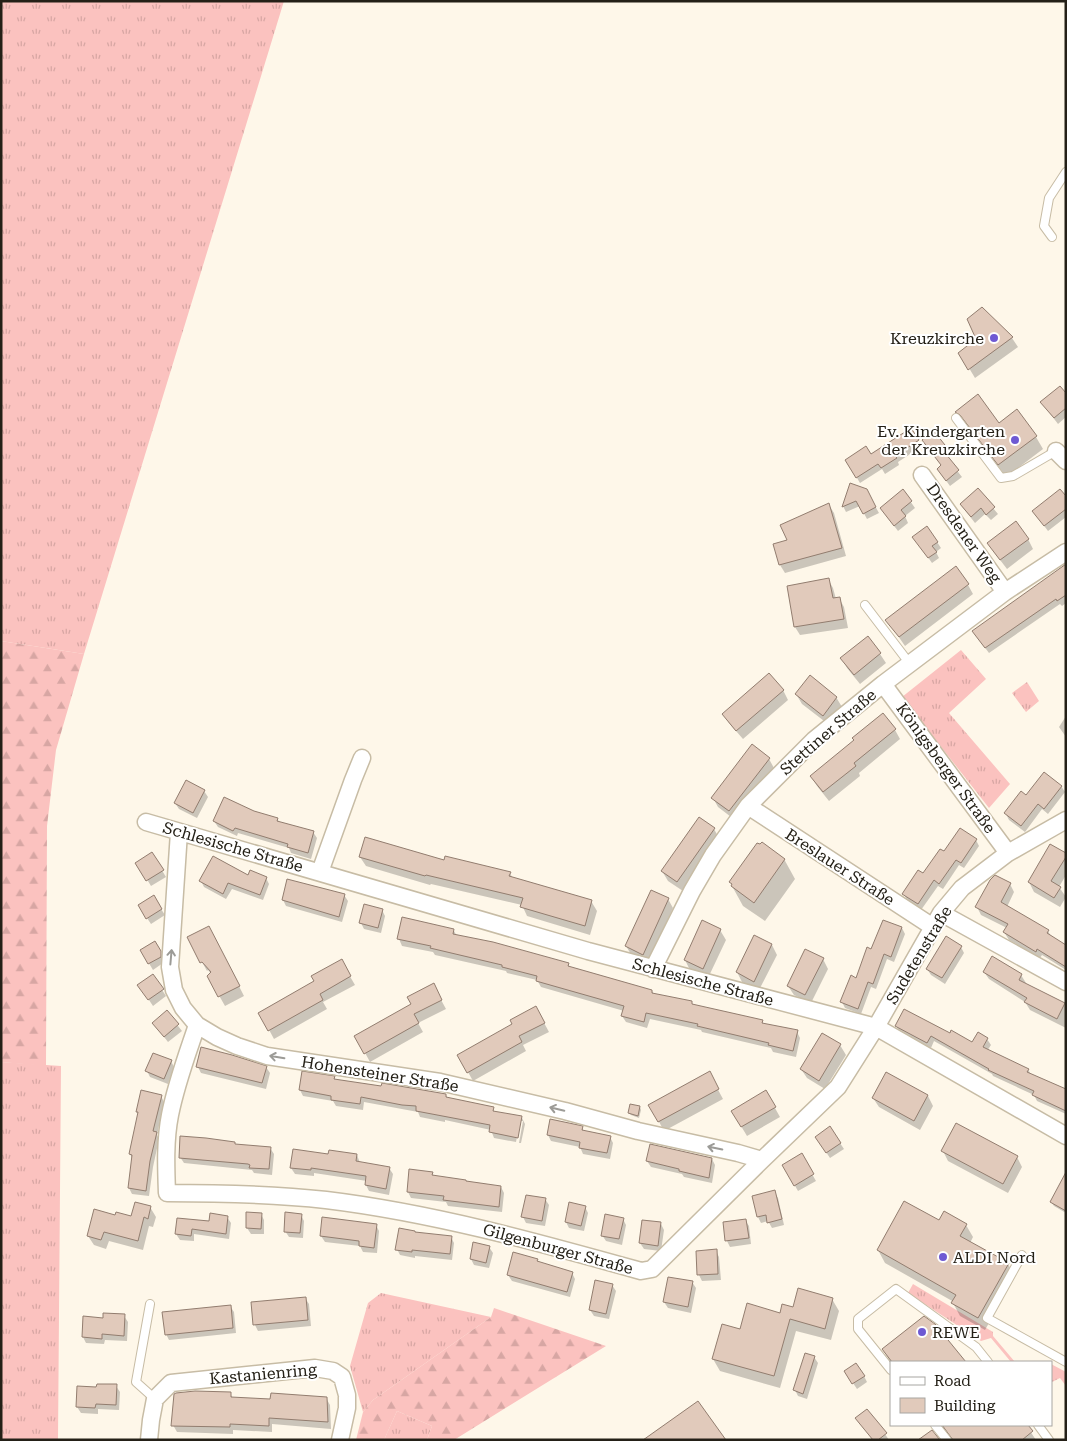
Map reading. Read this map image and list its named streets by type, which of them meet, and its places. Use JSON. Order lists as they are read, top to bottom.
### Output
{
  "streets": {
    "street": [
      "Dresdener Weg",
      "Stettiner Straße",
      "Königsberger Straße",
      "Schlesische Straße",
      "Breslauer Straße",
      "Sudetenstraße",
      "Hohensteiner Straße",
      "Gilgenburger Straße",
      "Kastanienring"
    ]
  },
  "crossings": [
    ["Dresdener Weg", "Stettiner Straße"],
    ["Stettiner Straße", "Königsberger Straße"],
    ["Stettiner Straße", "Schlesische Straße"],
    ["Stettiner Straße", "Breslauer Straße"],
    ["Königsberger Straße", "Sudetenstraße"],
    ["Schlesische Straße", "Sudetenstraße"],
    ["Schlesische Straße", "Hohensteiner Straße"],
    ["Schlesische Straße", "Gilgenburger Straße"],
    ["Breslauer Straße", "Sudetenstraße"],
    ["Sudetenstraße", "Gilgenburger Straße"],
    ["Hohensteiner Straße", "Gilgenburger Straße"]
  ],
  "one_way": ["Hohensteiner Straße"],
  "places": [
    "Kreuzkirche",
    "Ev. Kindergarten der Kreuzkirche",
    "ALDI Nord",
    "REWE"
  ],
  "legend": ["Road", "Building"]
}
